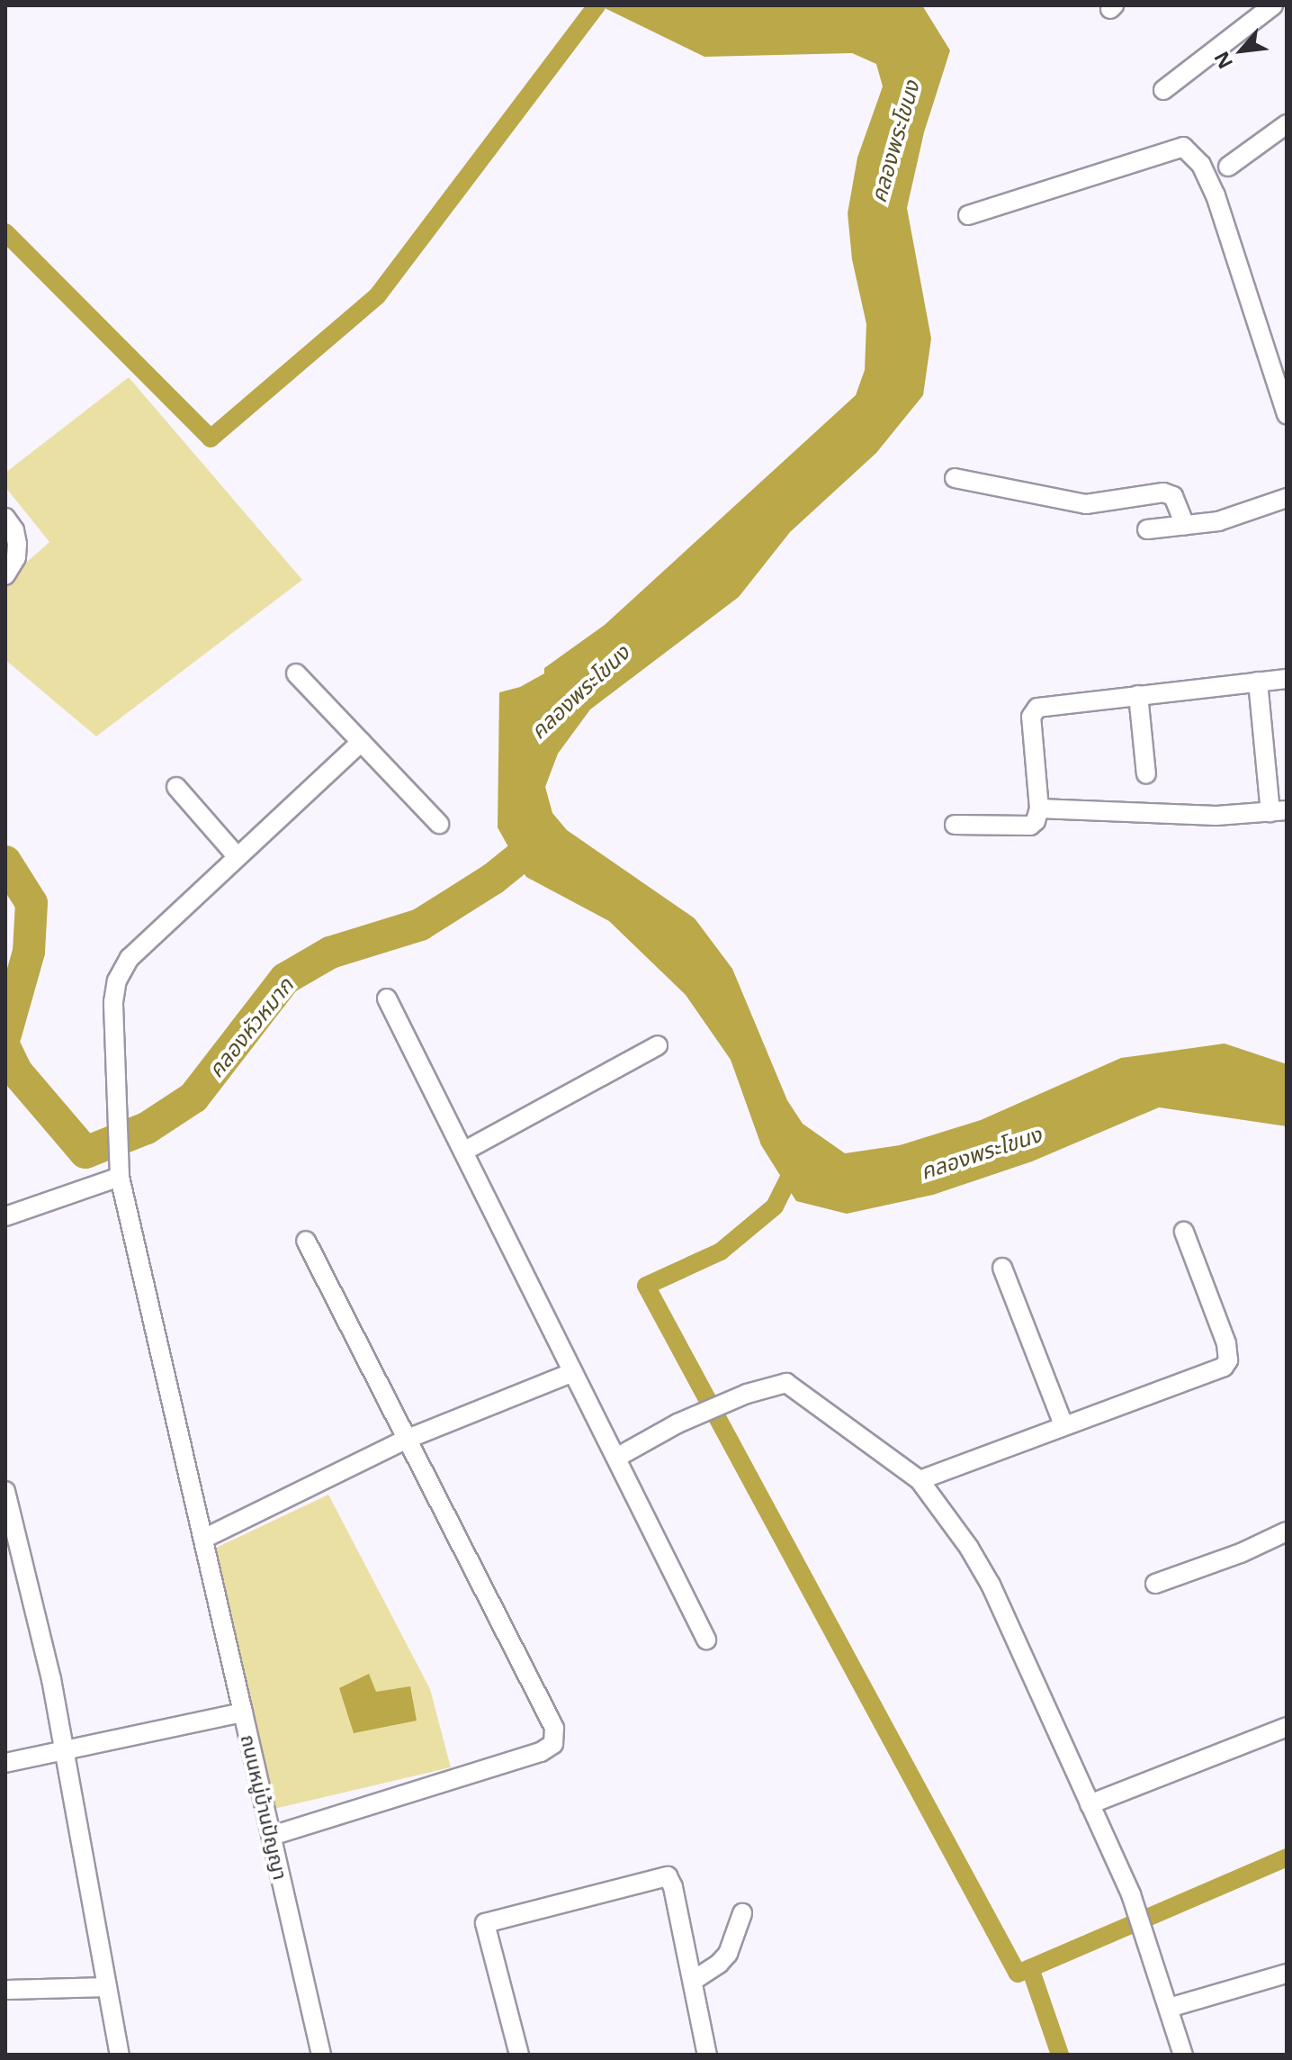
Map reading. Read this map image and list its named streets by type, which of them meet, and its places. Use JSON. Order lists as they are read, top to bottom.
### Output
{
  "streets": {
    "street": ["ถนนหมู่บ้านปัญญา"]
  },
  "water": ["คลองพระโขนง", "คลองหัวหมาก"],
  "north": "bottom left"
}
